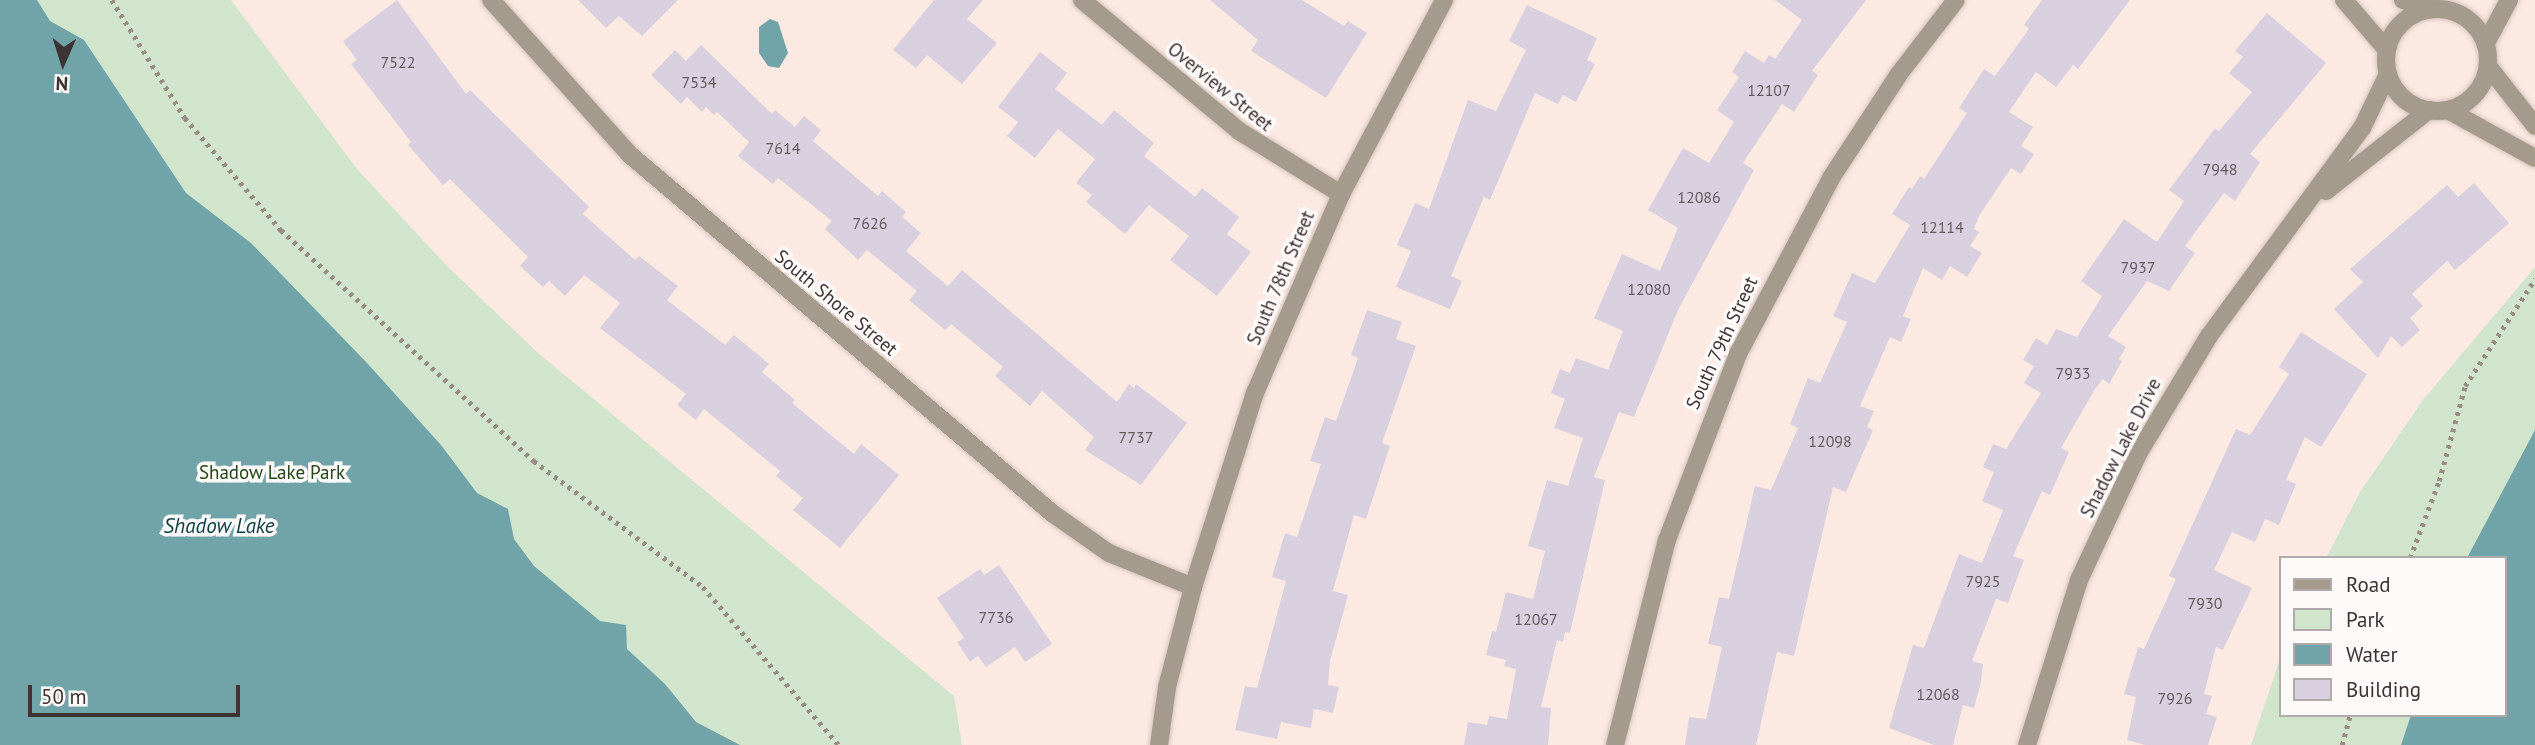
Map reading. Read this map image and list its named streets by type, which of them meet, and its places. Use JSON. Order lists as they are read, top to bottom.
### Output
{
  "streets": {
    "street": [
      "Overview Street",
      "South 78th Street",
      "South Shore Street",
      "South 79th Street",
      "Shadow Lake Drive"
    ]
  },
  "crossings": [
    ["Overview Street", "South 78th Street"],
    ["South 78th Street", "South Shore Street"]
  ],
  "water": ["Shadow Lake"],
  "parks": ["Shadow Lake Park"],
  "house_numbers": [
    "7522",
    "7534",
    "12107",
    "7614",
    "7948",
    "12086",
    "7626",
    "12114",
    "7937",
    "12080",
    "7933",
    "7737",
    "12098",
    "7925",
    "7930",
    "7736",
    "12067",
    "12068",
    "7926"
  ],
  "legend": [
    "Road",
    "Park",
    "Water",
    "Building"
  ],
  "scale_bar": "50 m",
  "north": "bottom"
}
